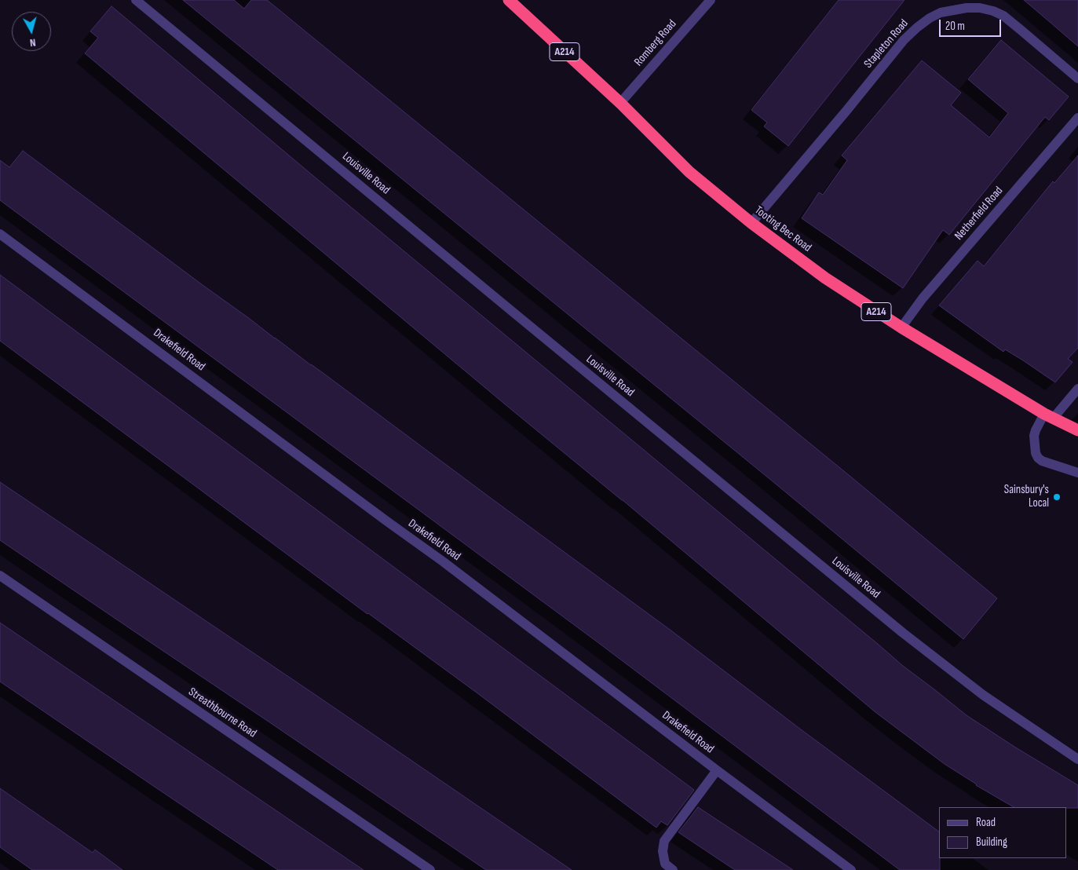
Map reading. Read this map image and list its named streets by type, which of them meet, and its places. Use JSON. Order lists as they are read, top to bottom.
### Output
{
  "streets": {
    "highway": ["A214", "Tooting Bec Road"],
    "street": [
      "Romberg Road",
      "Stapleton Road",
      "Louisville Road",
      "Netherfield Road",
      "Drakefield Road",
      "Streathbourne Road"
    ]
  },
  "crossings": [
    ["Romberg Road", "Tooting Bec Road"],
    ["Stapleton Road", "Tooting Bec Road"],
    ["Netherfield Road", "Tooting Bec Road"]
  ],
  "places": ["Sainsbury's Local"],
  "legend": ["Road", "Building"],
  "scale_bar": "20 m",
  "north": "bottom"
}
